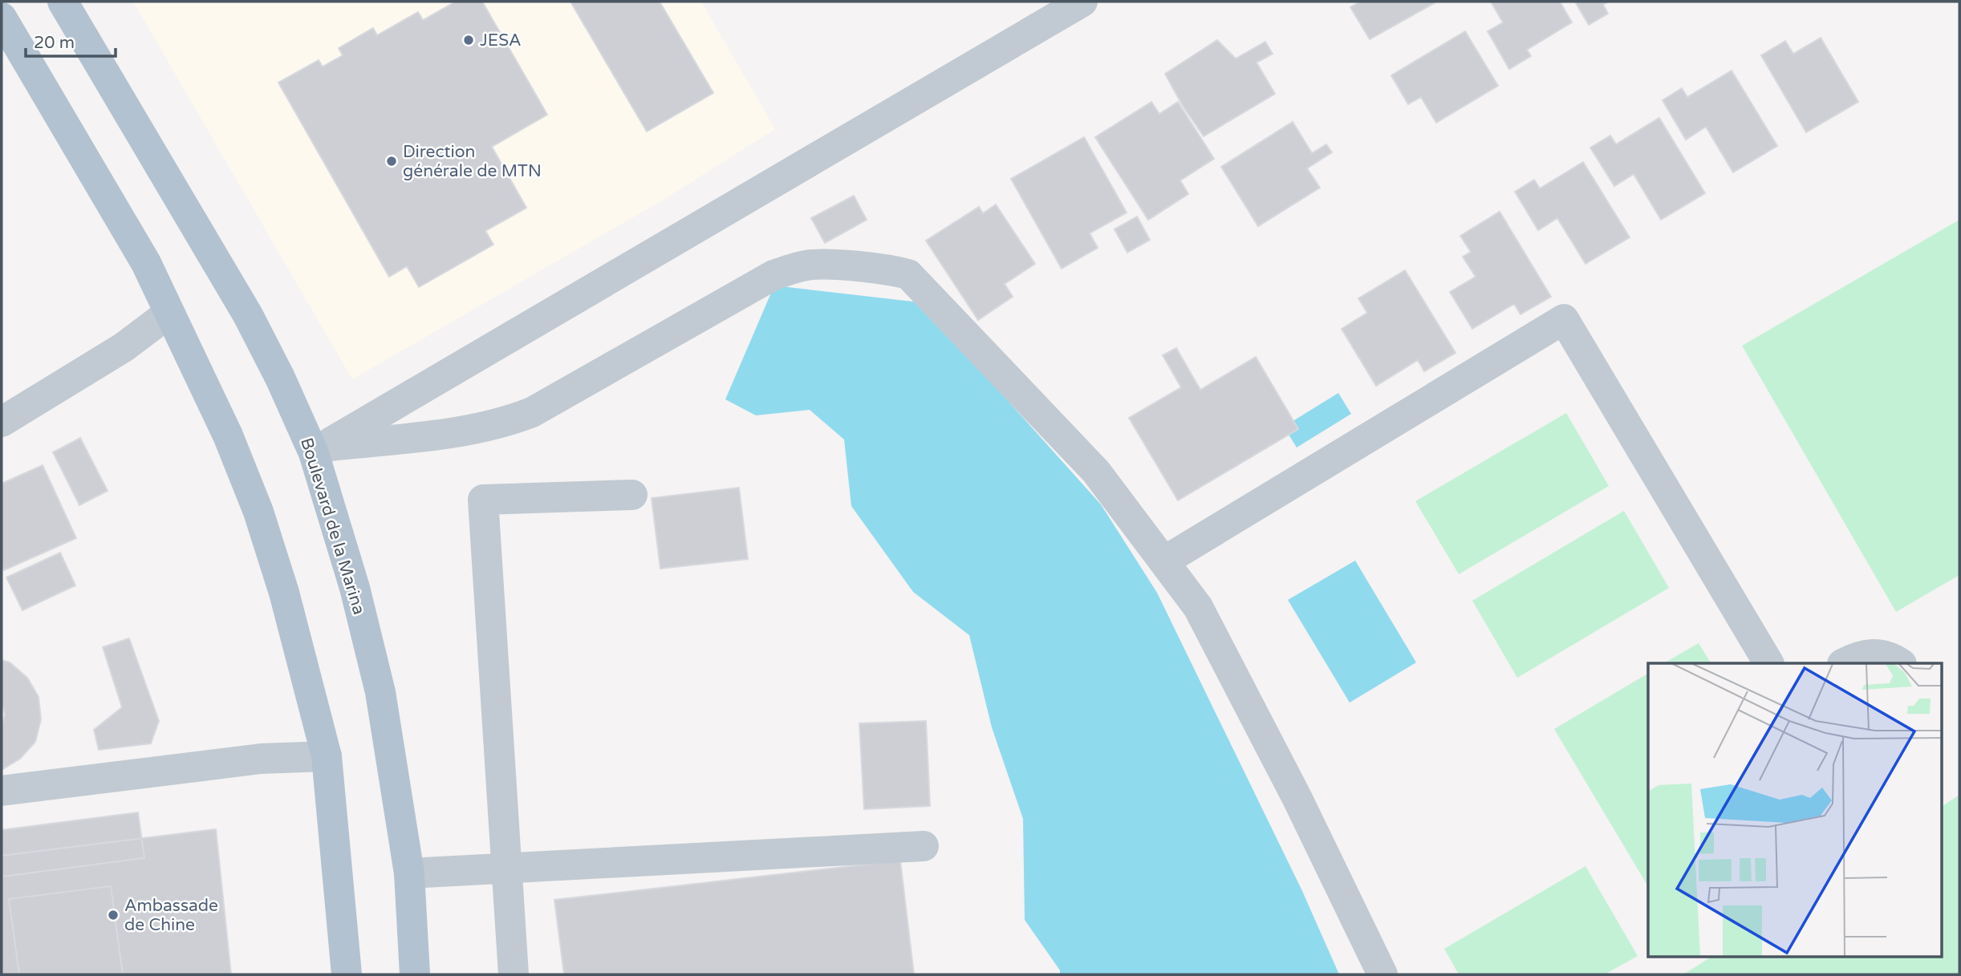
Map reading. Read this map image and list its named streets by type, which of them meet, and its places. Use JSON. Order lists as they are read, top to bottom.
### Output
{
  "streets": {
    "main road": ["Boulevard de la Marina"]
  },
  "places": ["JESA", "Direction générale de MTN", "Ambassade de Chine"],
  "scale_bar": "20 m"
}
